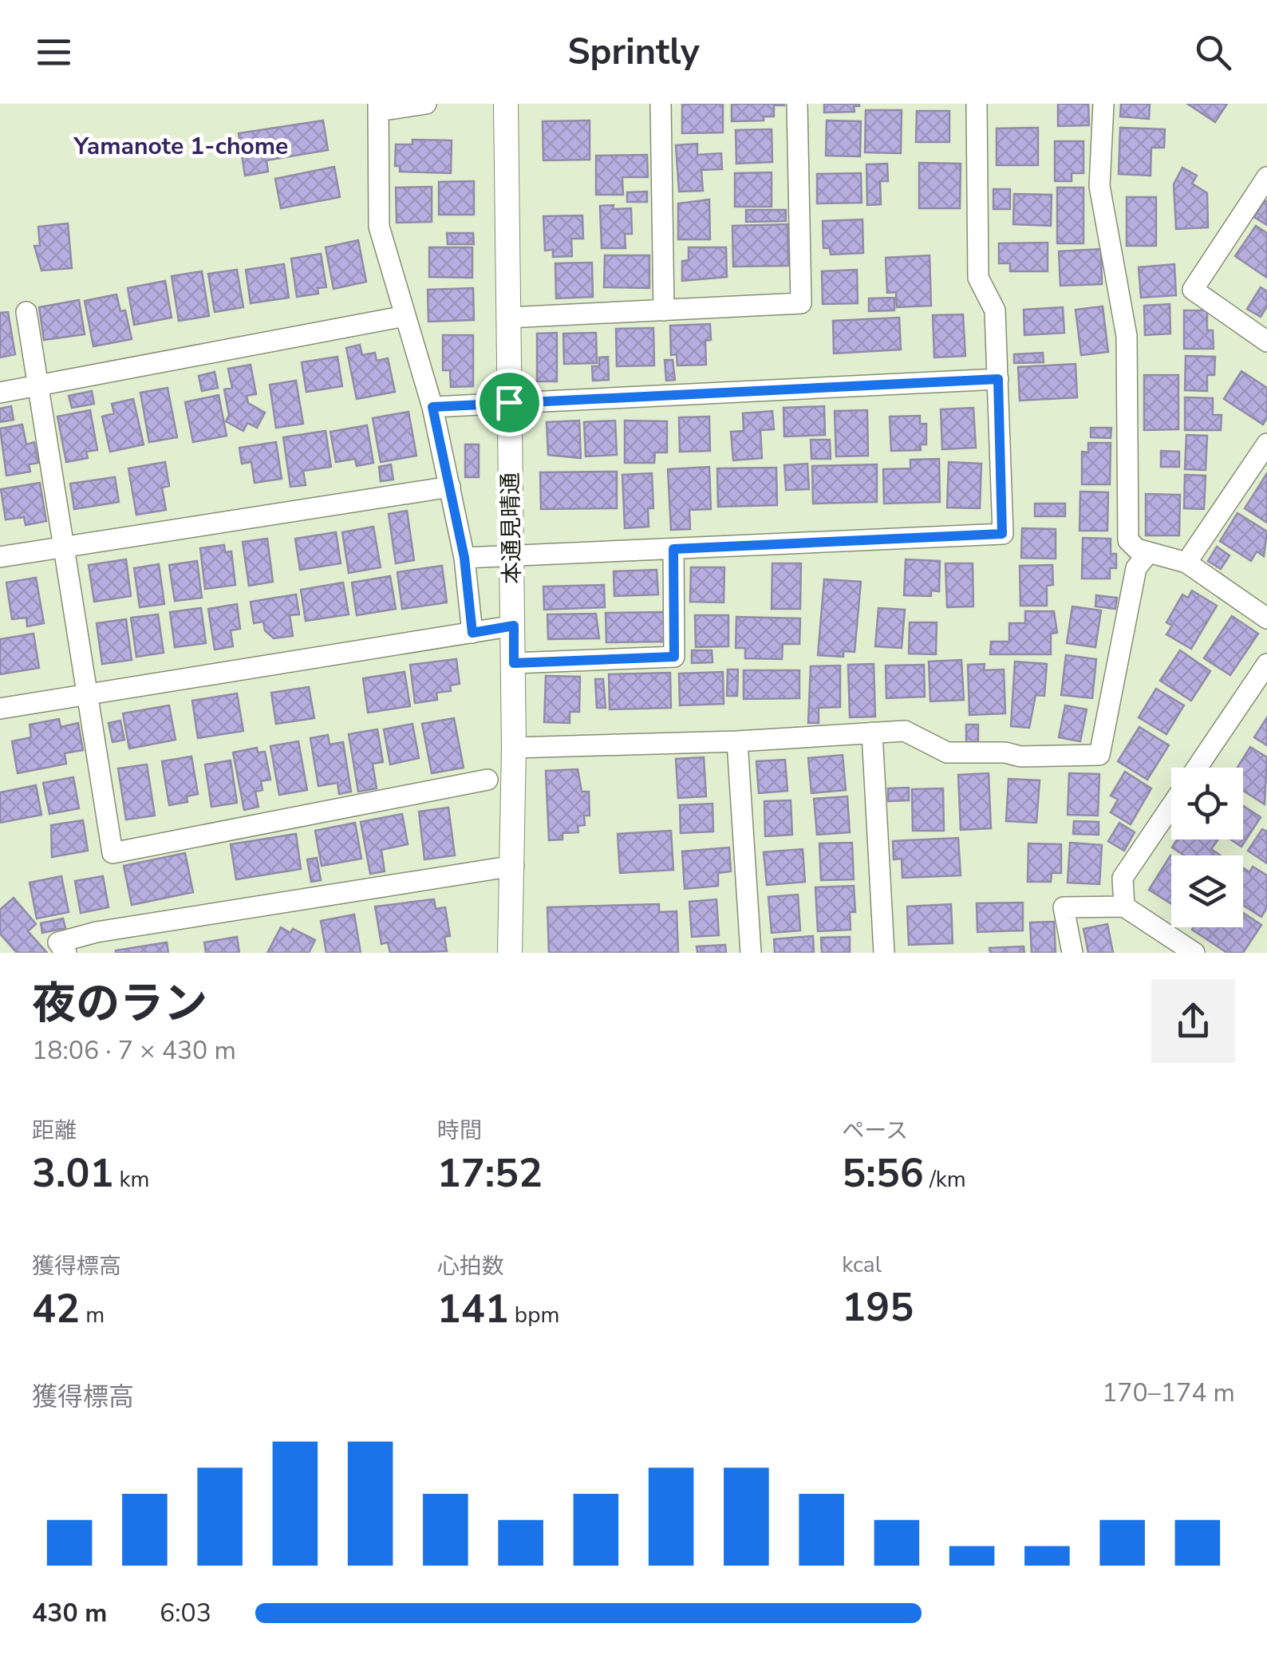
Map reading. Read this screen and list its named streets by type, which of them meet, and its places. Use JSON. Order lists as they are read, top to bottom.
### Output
{
  "streets": {
    "street": ["本通見晴通"]
  },
  "districts": ["Yamanote 1-chome"],
  "page": {
    "header": "Sprintly",
    "heading": ["夜のラン", "18:06 · 7 × 430 m"],
    "stats": [
      ["距離", "3.01 km"],
      ["時間", "17:52"],
      ["ペース", "5:56 /km"],
      ["獲得標高", "42 m"],
      ["心拍数", "141 bpm"],
      ["kcal", "195"]
    ],
    "chart": ["獲得標高", "170–174 m"],
    "list": [
      {
        "name": "430 m",
        "note": "6:03"
      }
    ]
  }
}
